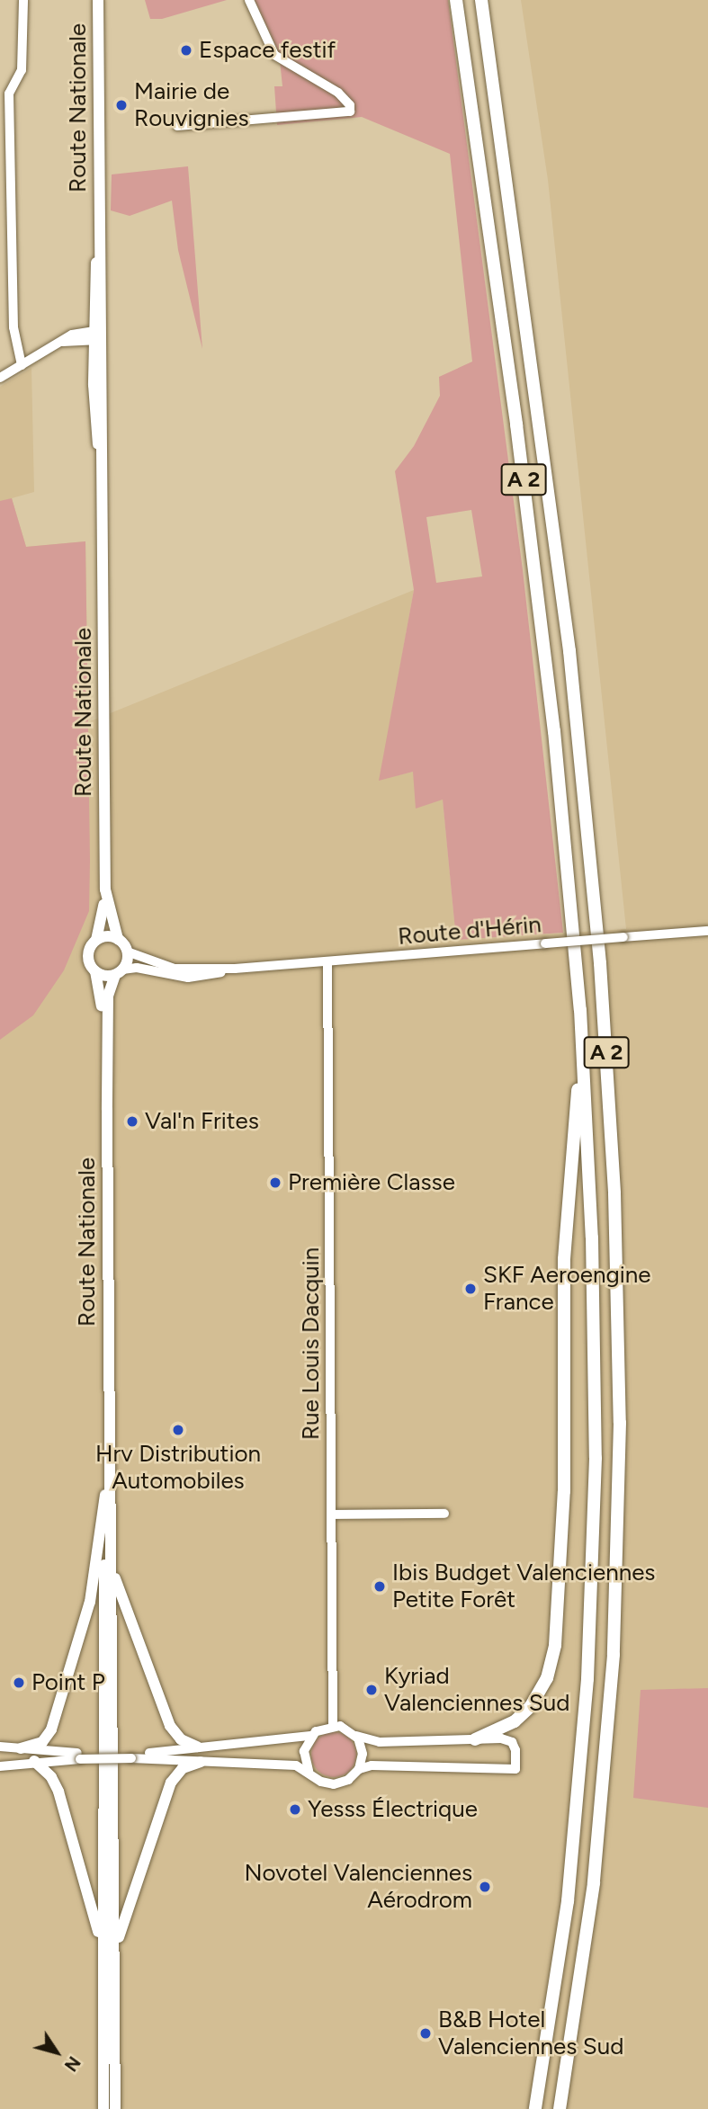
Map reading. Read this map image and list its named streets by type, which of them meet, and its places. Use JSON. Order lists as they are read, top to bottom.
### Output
{
  "streets": {
    "highway": ["A 2"],
    "main road": ["Route Nationale"],
    "street": ["Route d'Hérin", "Rue Louis Dacquin"]
  },
  "crossings": [
    ["Route Nationale", "Route d'Hérin"],
    ["Route d'Hérin", "Rue Louis Dacquin"]
  ],
  "places": [
    "Espace festif",
    "Mairie de Rouvignies",
    "Val'n Frites",
    "Première Classe",
    "SKF Aeroengine France",
    "Hrv Distribution Automobiles",
    "Ibis Budget Valenciennes Petite Forêt",
    "Point P",
    "Kyriad Valenciennes Sud",
    "Yesss Électrique",
    "Novotel Valenciennes Aérodrom",
    "B&B Hotel Valenciennes Sud"
  ],
  "north": "bottom right"
}
